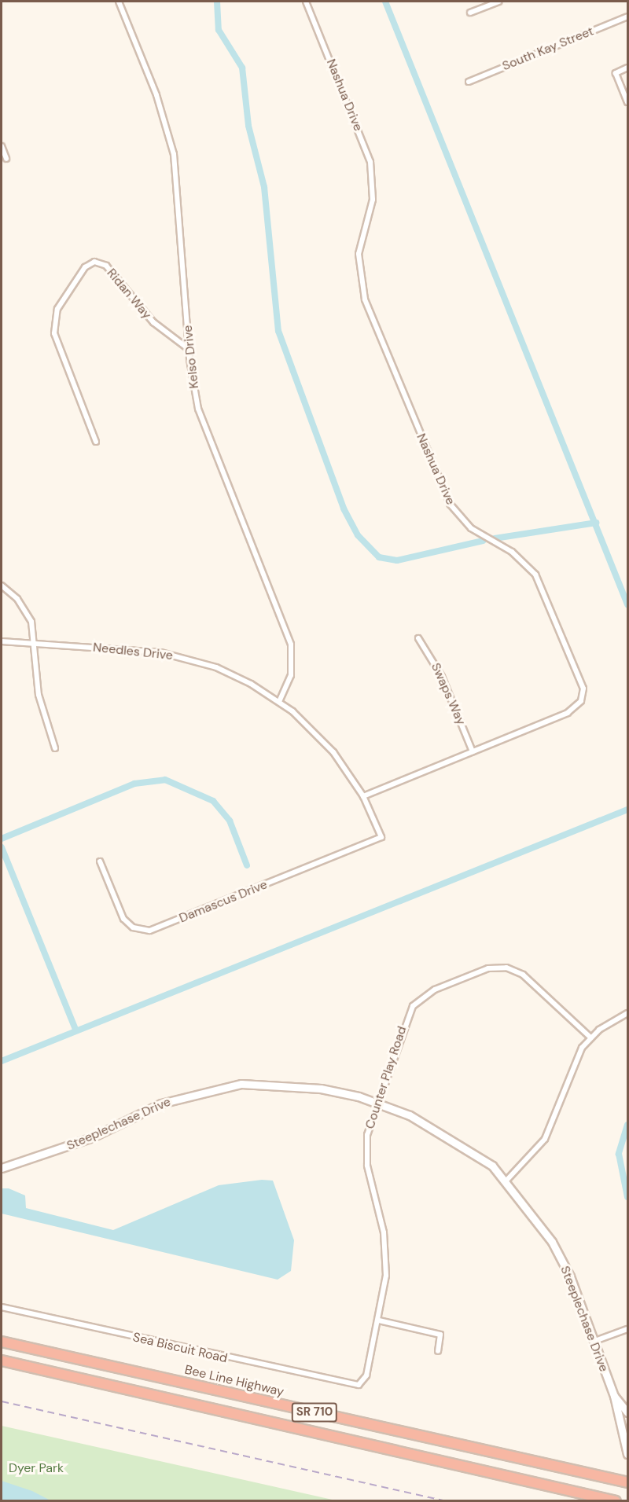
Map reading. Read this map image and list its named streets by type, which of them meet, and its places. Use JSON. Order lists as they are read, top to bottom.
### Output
{
  "streets": {
    "highway": ["Bee Line Highway", "SR 710"],
    "street": [
      "South Kay Street",
      "Nashua Drive",
      "Ridan Way",
      "Kelso Drive",
      "Needles Drive",
      "Swaps Way",
      "Damascus Drive",
      "Counter Play Road",
      "Steeplechase Drive",
      "Sea Biscuit Road"
    ]
  },
  "crossings": [
    ["Nashua Drive", "Needles Drive"],
    ["Nashua Drive", "Swaps Way"],
    ["Ridan Way", "Kelso Drive"],
    ["Kelso Drive", "Needles Drive"],
    ["Needles Drive", "Damascus Drive"],
    ["Counter Play Road", "Steeplechase Drive"],
    ["Counter Play Road", "Sea Biscuit Road"]
  ],
  "parks": ["Dyer Park"]
}
